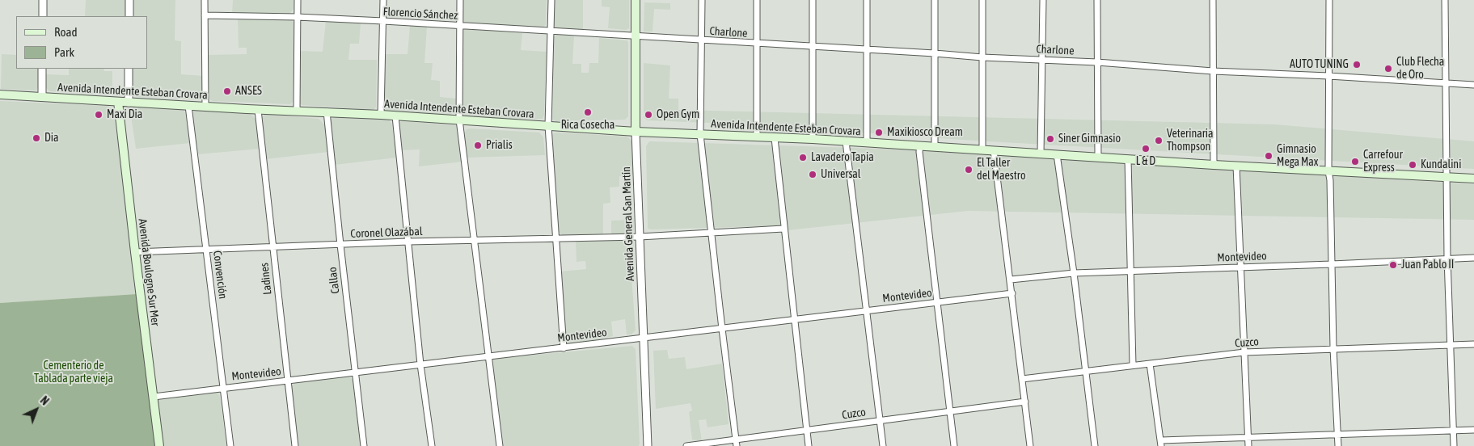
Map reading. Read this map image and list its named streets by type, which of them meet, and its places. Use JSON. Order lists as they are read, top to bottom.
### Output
{
  "streets": {
    "main road": ["Avenida Intendente Esteban Crovara", "Avenida General San Martín", "Avenida Boulogne Sur Mer"],
    "street": [
      "Florencio Sánchez",
      "Charlone",
      "Coronel Olazábal",
      "Montevideo",
      "Convención",
      "Ladines",
      "Callao",
      "Cuzco"
    ]
  },
  "crossings": [
    ["Florencio Sánchez", "Charlone"],
    ["Florencio Sánchez", "Avenida General San Martín"],
    ["Charlone", "Avenida General San Martín"],
    ["Avenida Intendente Esteban Crovara", "Avenida General San Martín"],
    ["Avenida Intendente Esteban Crovara", "Avenida Boulogne Sur Mer"],
    ["Avenida Intendente Esteban Crovara", "Convención"],
    ["Avenida Intendente Esteban Crovara", "Ladines"],
    ["Avenida Intendente Esteban Crovara", "Callao"],
    ["Avenida General San Martín", "Coronel Olazábal"],
    ["Avenida General San Martín", "Montevideo"],
    ["Coronel Olazábal", "Avenida Boulogne Sur Mer"],
    ["Coronel Olazábal", "Convención"],
    ["Coronel Olazábal", "Ladines"],
    ["Coronel Olazábal", "Callao"],
    ["Montevideo", "Avenida Boulogne Sur Mer"],
    ["Montevideo", "Convención"],
    ["Montevideo", "Ladines"],
    ["Montevideo", "Callao"]
  ],
  "parks": ["Cementerio de Tablada parte vieja"],
  "places": [
    "AUTO TUNING",
    "Club Flecha de Oro",
    "ANSES",
    "Rica Cosecha",
    "Maxi Dia",
    "Open Gym",
    "Maxikiosco Dream",
    "Dia",
    "Siner Gimnasio",
    "Veterinaria Thompson",
    "Prialis",
    "L & D",
    "Gimnasio Mega Max",
    "Lavadero Tapia",
    "Carrefour Express",
    "Kundalini",
    "El Taller del Maestro",
    "Universal",
    "Juan Pablo II"
  ],
  "legend": ["Road", "Park"],
  "north": "top right"
}
